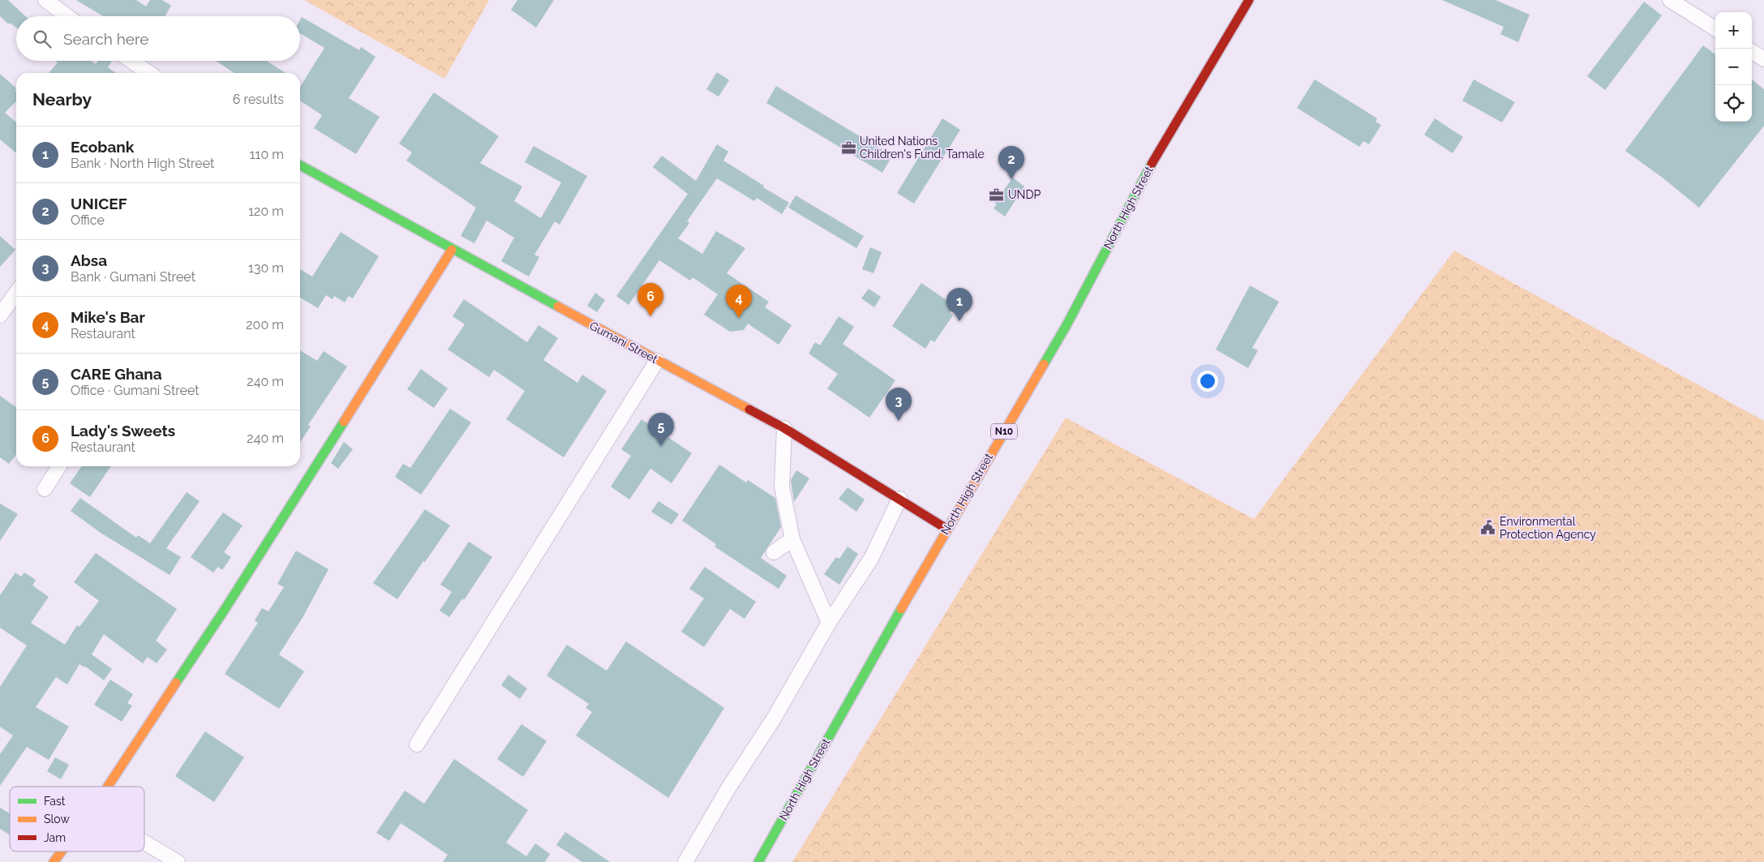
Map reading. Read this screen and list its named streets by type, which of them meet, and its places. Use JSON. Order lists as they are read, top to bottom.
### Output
{
  "streets": {
    "main road": ["North High Street", "Gumani Street", "N10"]
  },
  "crossings": [
    ["North High Street", "Gumani Street"]
  ],
  "places": {
    "office": ["United Nations Children's Fund, Tamale", "UNDP"],
    "public building": ["Environmental Protection Agency"]
  },
  "legend": ["Fast", "Slow", "Jam"],
  "page": {
    "map_buttons": ["+", "−"],
    "search": "Search here",
    "heading": ["Nearby", "6 results"],
    "list": [
      {
        "mark": "1",
        "name": "Ecobank",
        "note": "Bank · North High Street",
        "value": "110 m"
      },
      {
        "mark": "2",
        "name": "UNICEF",
        "note": "Office",
        "value": "120 m"
      },
      {
        "mark": "3",
        "name": "Absa",
        "note": "Bank · Gumani Street",
        "value": "130 m"
      },
      {
        "mark": "4",
        "name": "Mike's Bar",
        "note": "Restaurant",
        "value": "200 m"
      },
      {
        "mark": "5",
        "name": "CARE Ghana",
        "note": "Office · Gumani Street",
        "value": "240 m"
      },
      {
        "mark": "6",
        "name": "Lady's Sweets",
        "note": "Restaurant",
        "value": "240 m"
      }
    ],
    "pins": [
      "2",
      "6",
      "4",
      "1",
      "3",
      "5"
    ]
  }
}
